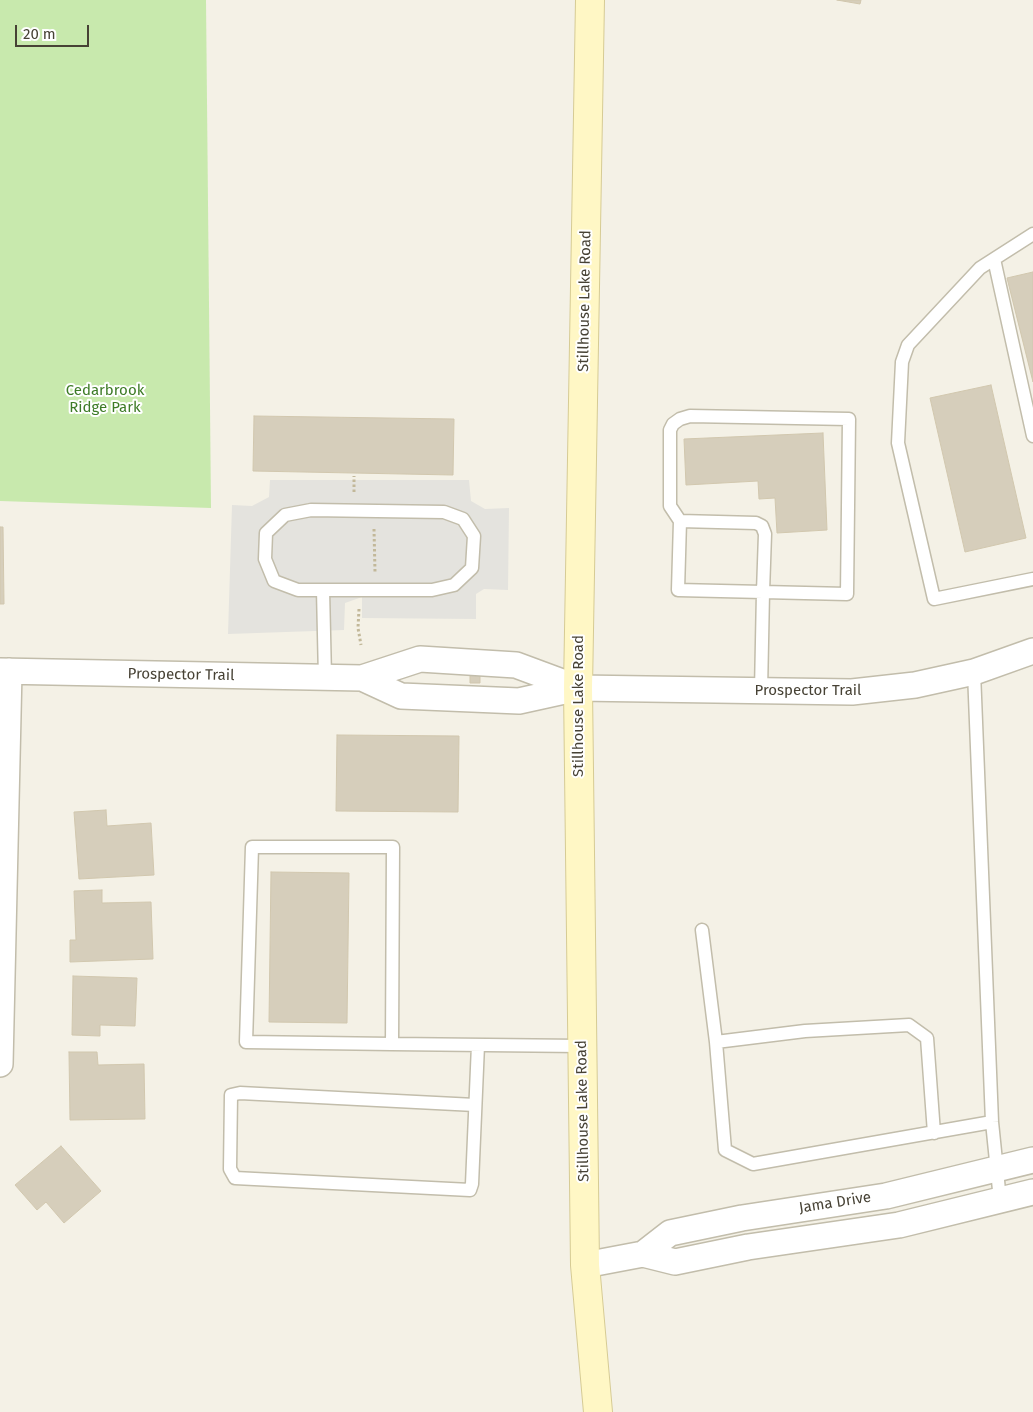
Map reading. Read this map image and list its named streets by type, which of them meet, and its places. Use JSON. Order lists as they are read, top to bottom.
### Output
{
  "streets": {
    "main road": ["Stillhouse Lake Road"],
    "street": ["Prospector Trail", "Jama Drive"]
  },
  "crossings": [
    ["Stillhouse Lake Road", "Prospector Trail"],
    ["Stillhouse Lake Road", "Jama Drive"]
  ],
  "parks": ["Cedarbrook Ridge Park"],
  "scale_bar": "20 m"
}
